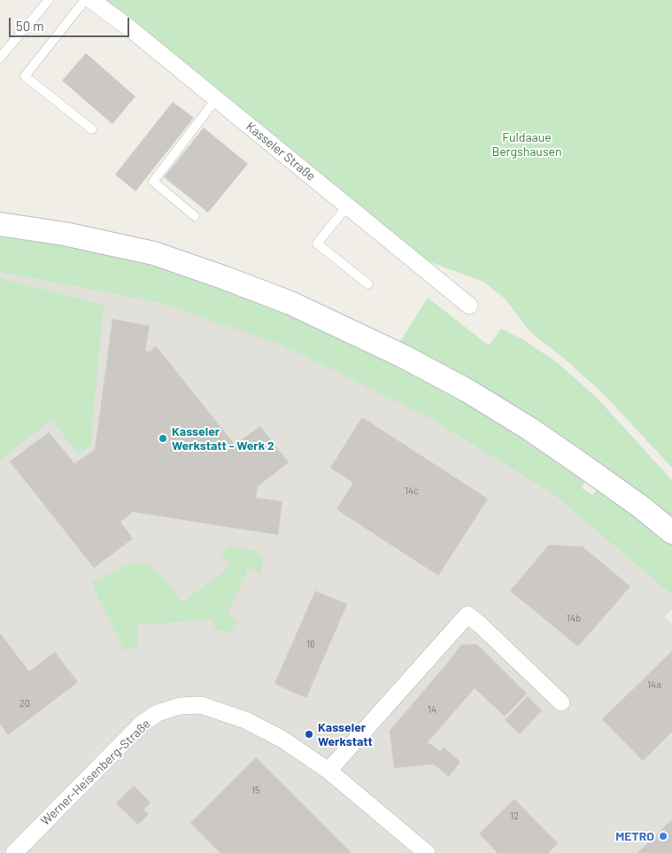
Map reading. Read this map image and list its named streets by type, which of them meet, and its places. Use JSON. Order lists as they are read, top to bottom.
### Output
{
  "streets": {
    "street": ["Kasseler Straße", "Werner-Heisenberg-Straße"]
  },
  "parks": ["Fuldaaue Bergshausen"],
  "places": ["Kasseler Werkstatt - Werk 2", "Kasseler Werkstatt", "METRO"],
  "house_numbers": [
    "14c",
    "14b",
    "16",
    "14a",
    "20",
    "14",
    "15",
    "12"
  ],
  "scale_bar": "50 m"
}
